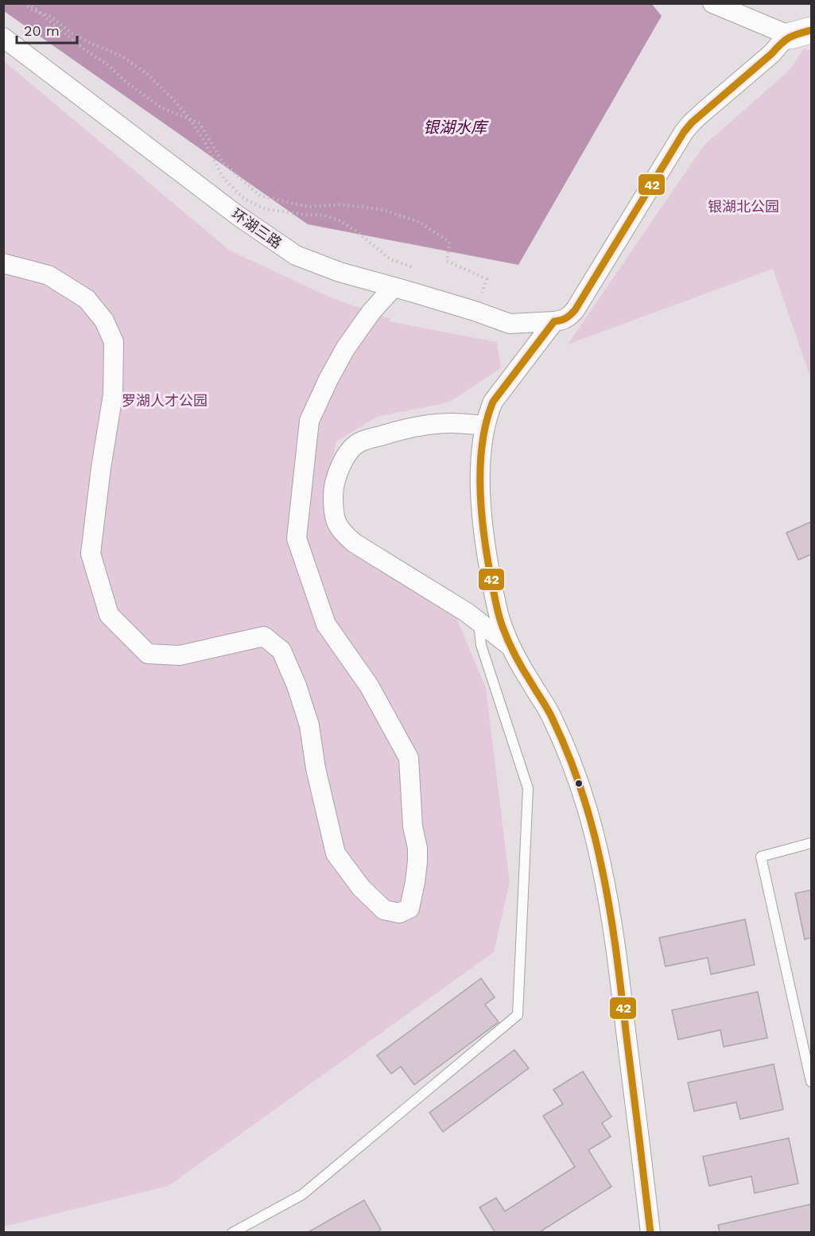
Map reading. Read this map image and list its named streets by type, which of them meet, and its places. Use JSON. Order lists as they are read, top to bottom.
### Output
{
  "streets": {
    "street": ["环湖三路"]
  },
  "water": ["银湖水库"],
  "parks": ["银湖北公园", "罗湖人才公园"],
  "lines": ["transit line 42"],
  "scale_bar": "20 m"
}
